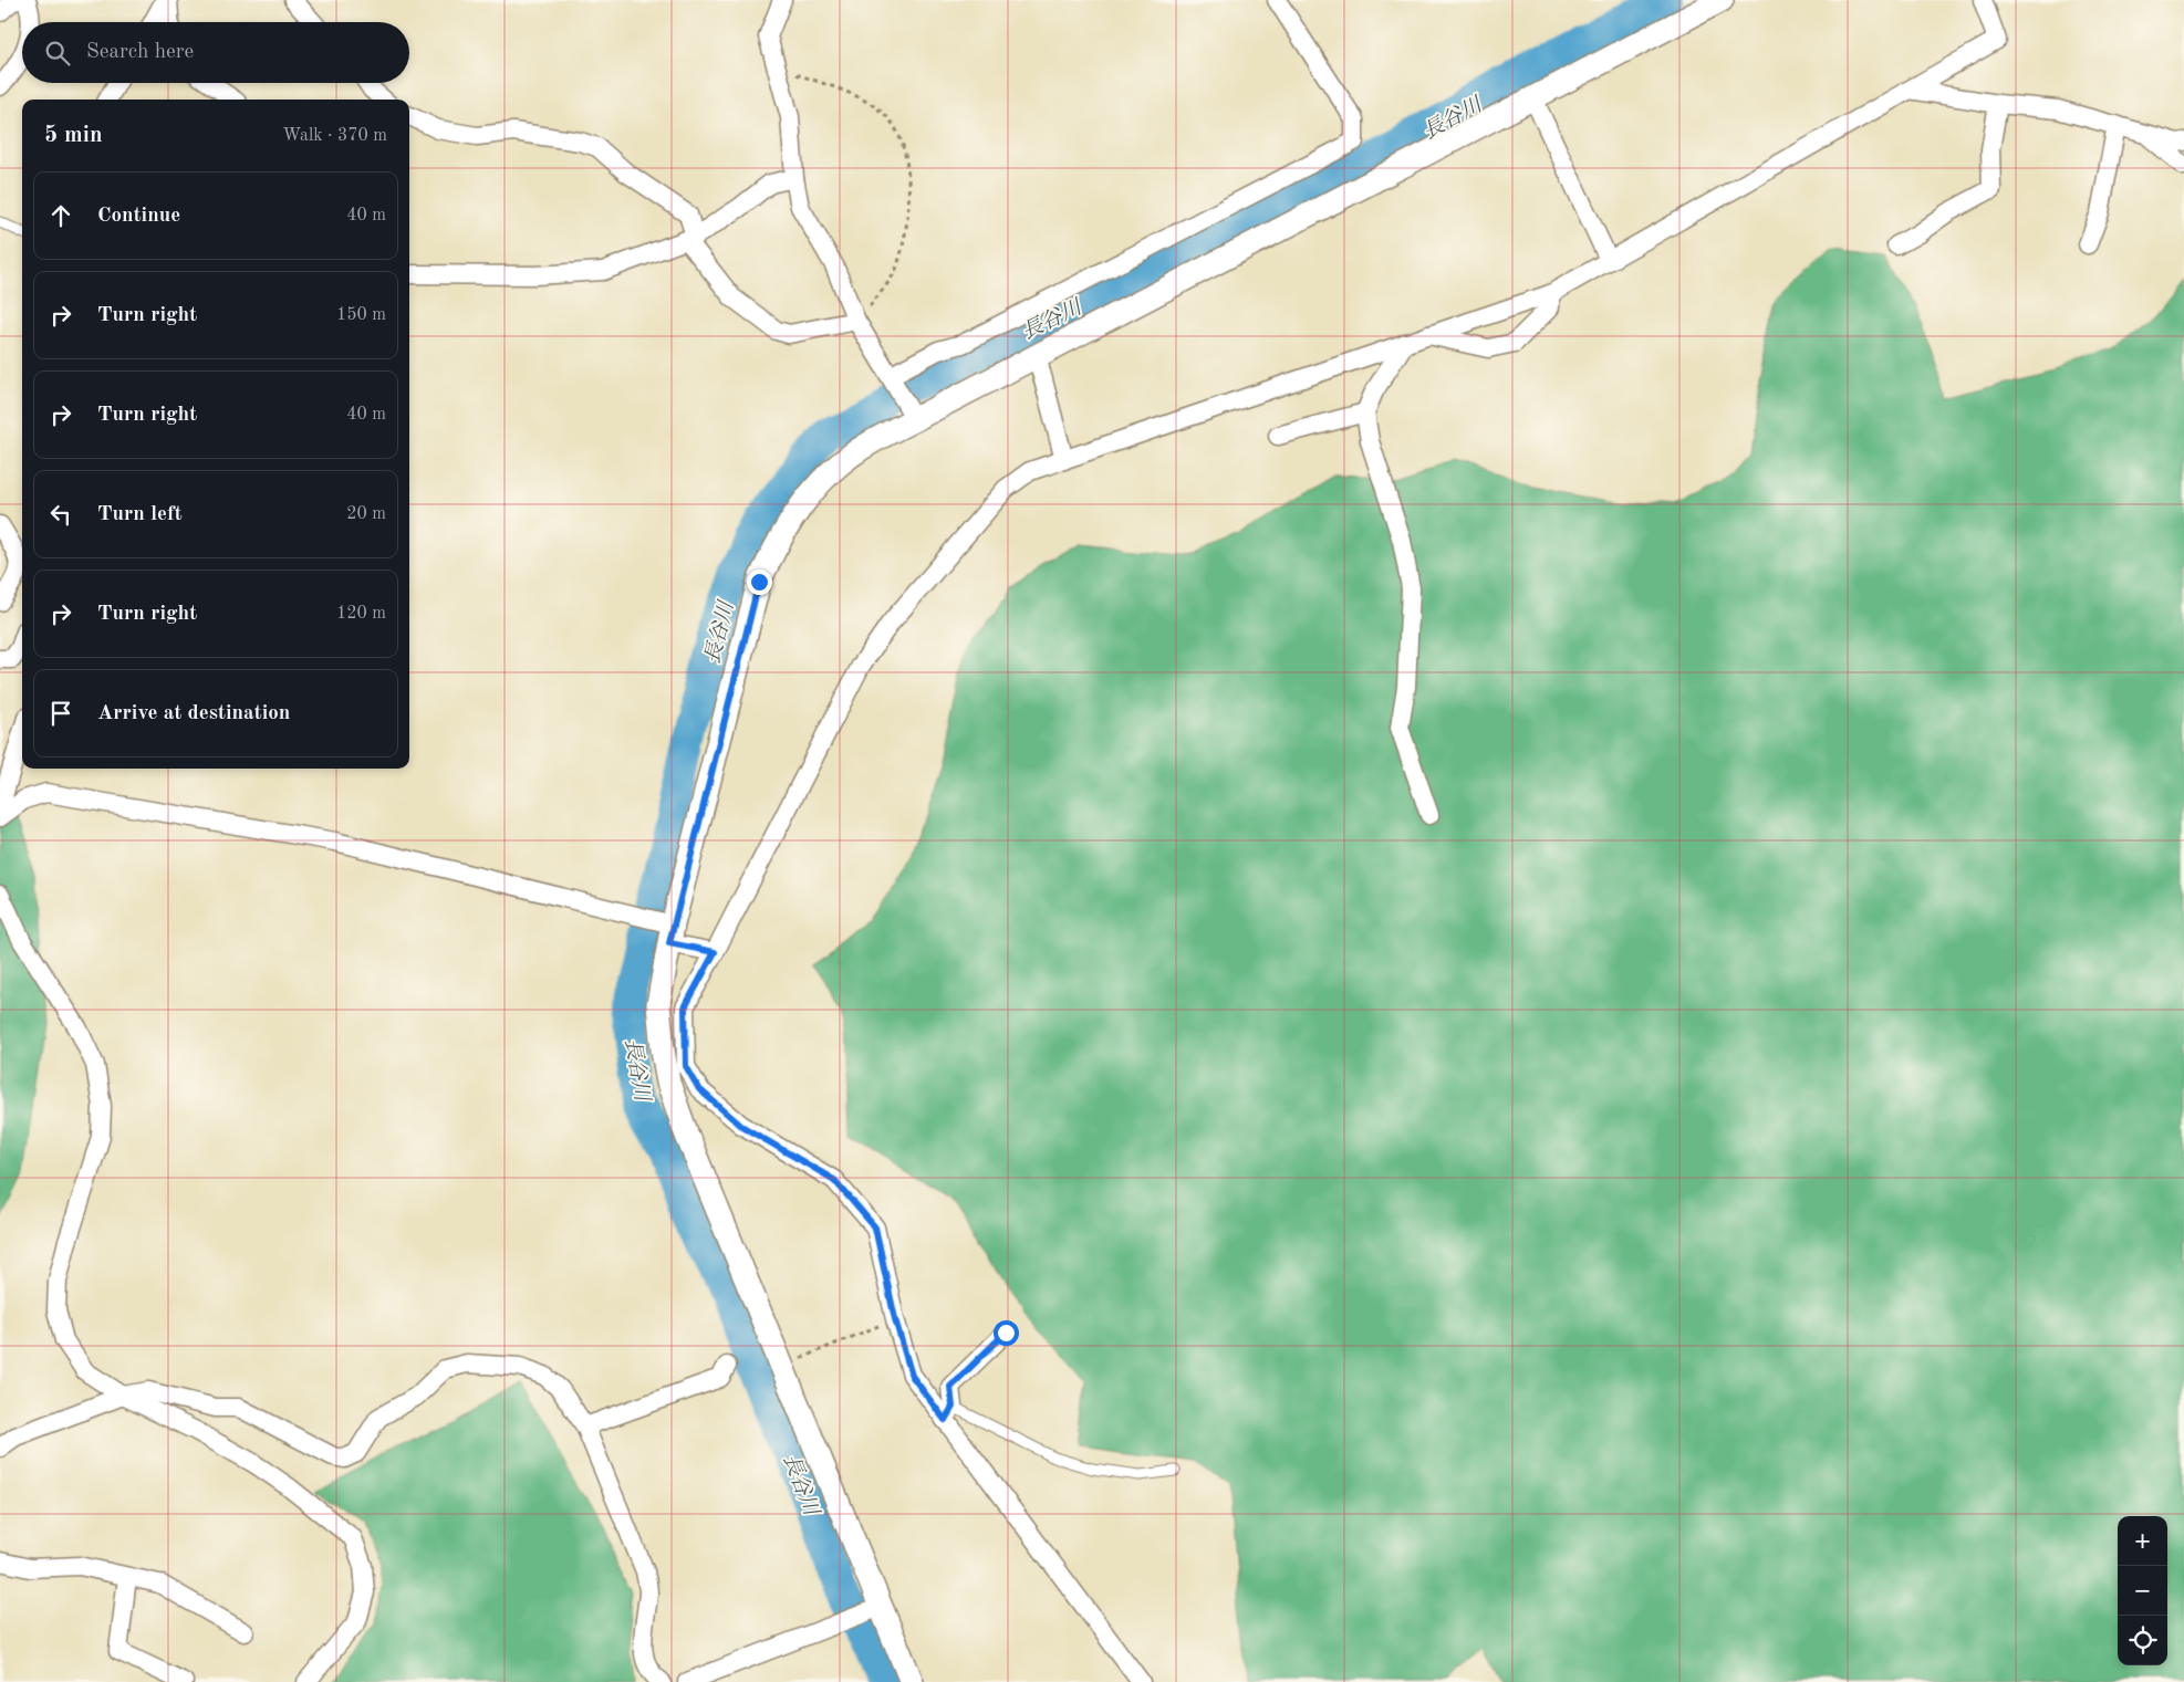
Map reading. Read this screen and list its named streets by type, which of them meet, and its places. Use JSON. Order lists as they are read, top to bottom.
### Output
{
  "water": ["長谷川"],
  "page": {
    "search": "Search here",
    "heading": ["5 min", "Walk · 370 m"],
    "list": [
      ["Continue", "40 m"],
      ["Turn right", "150 m"],
      ["Turn right", "40 m"],
      ["Turn left", "20 m"],
      ["Turn right", "120 m"],
      "Arrive at destination"
    ],
    "map_buttons": ["+", "−"]
  }
}
